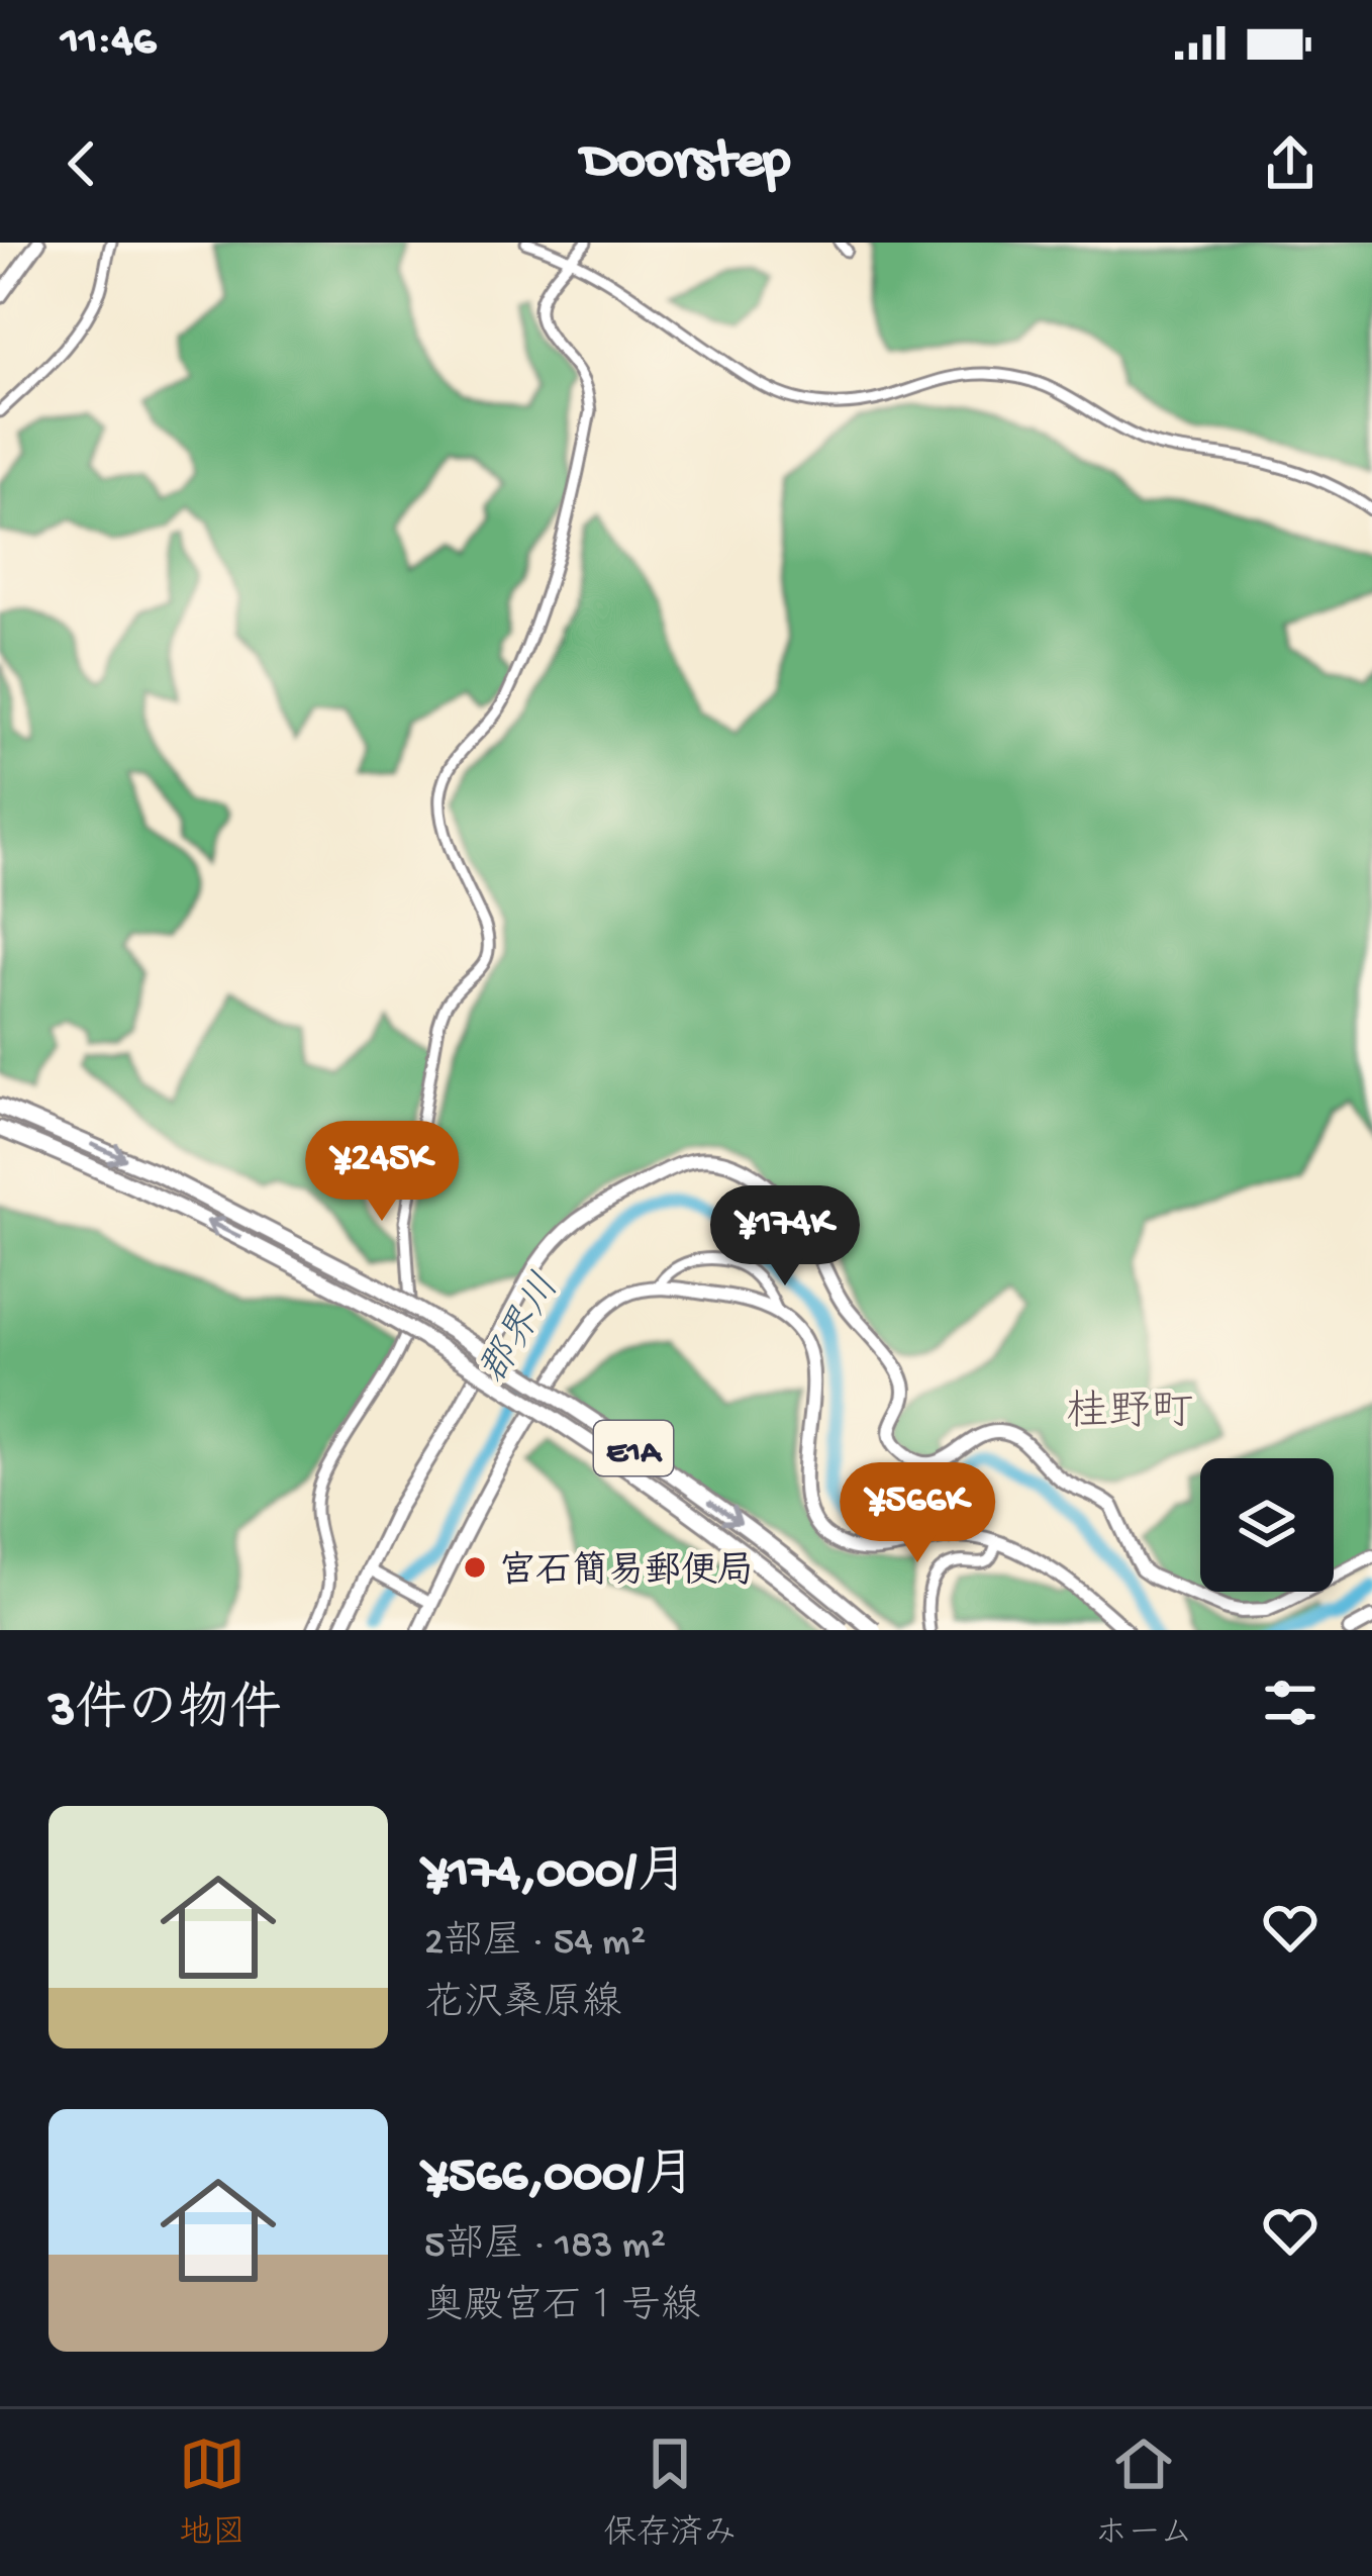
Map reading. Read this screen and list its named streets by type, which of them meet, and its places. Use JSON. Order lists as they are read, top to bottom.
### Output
{
  "streets": {
    "highway": ["E1A"]
  },
  "districts": ["桂野町"],
  "water": ["郡界川"],
  "places": ["宮石簡易郵便局"],
  "page": {
    "status": "11:46",
    "header": "Doorstep",
    "price": ["¥245K", "¥174K", "¥566K"],
    "heading": "3件の物件",
    "list": [
      {
        "name": "¥174,000/月",
        "note": "2部屋 · 54 m² · 花沢桑原線"
      },
      {
        "name": "¥566,000/月",
        "note": "5部屋 · 183 m² · 奥殿宮石１号線"
      }
    ],
    "tabs": ["地図", "保存済み", "ホーム"]
  }
}
